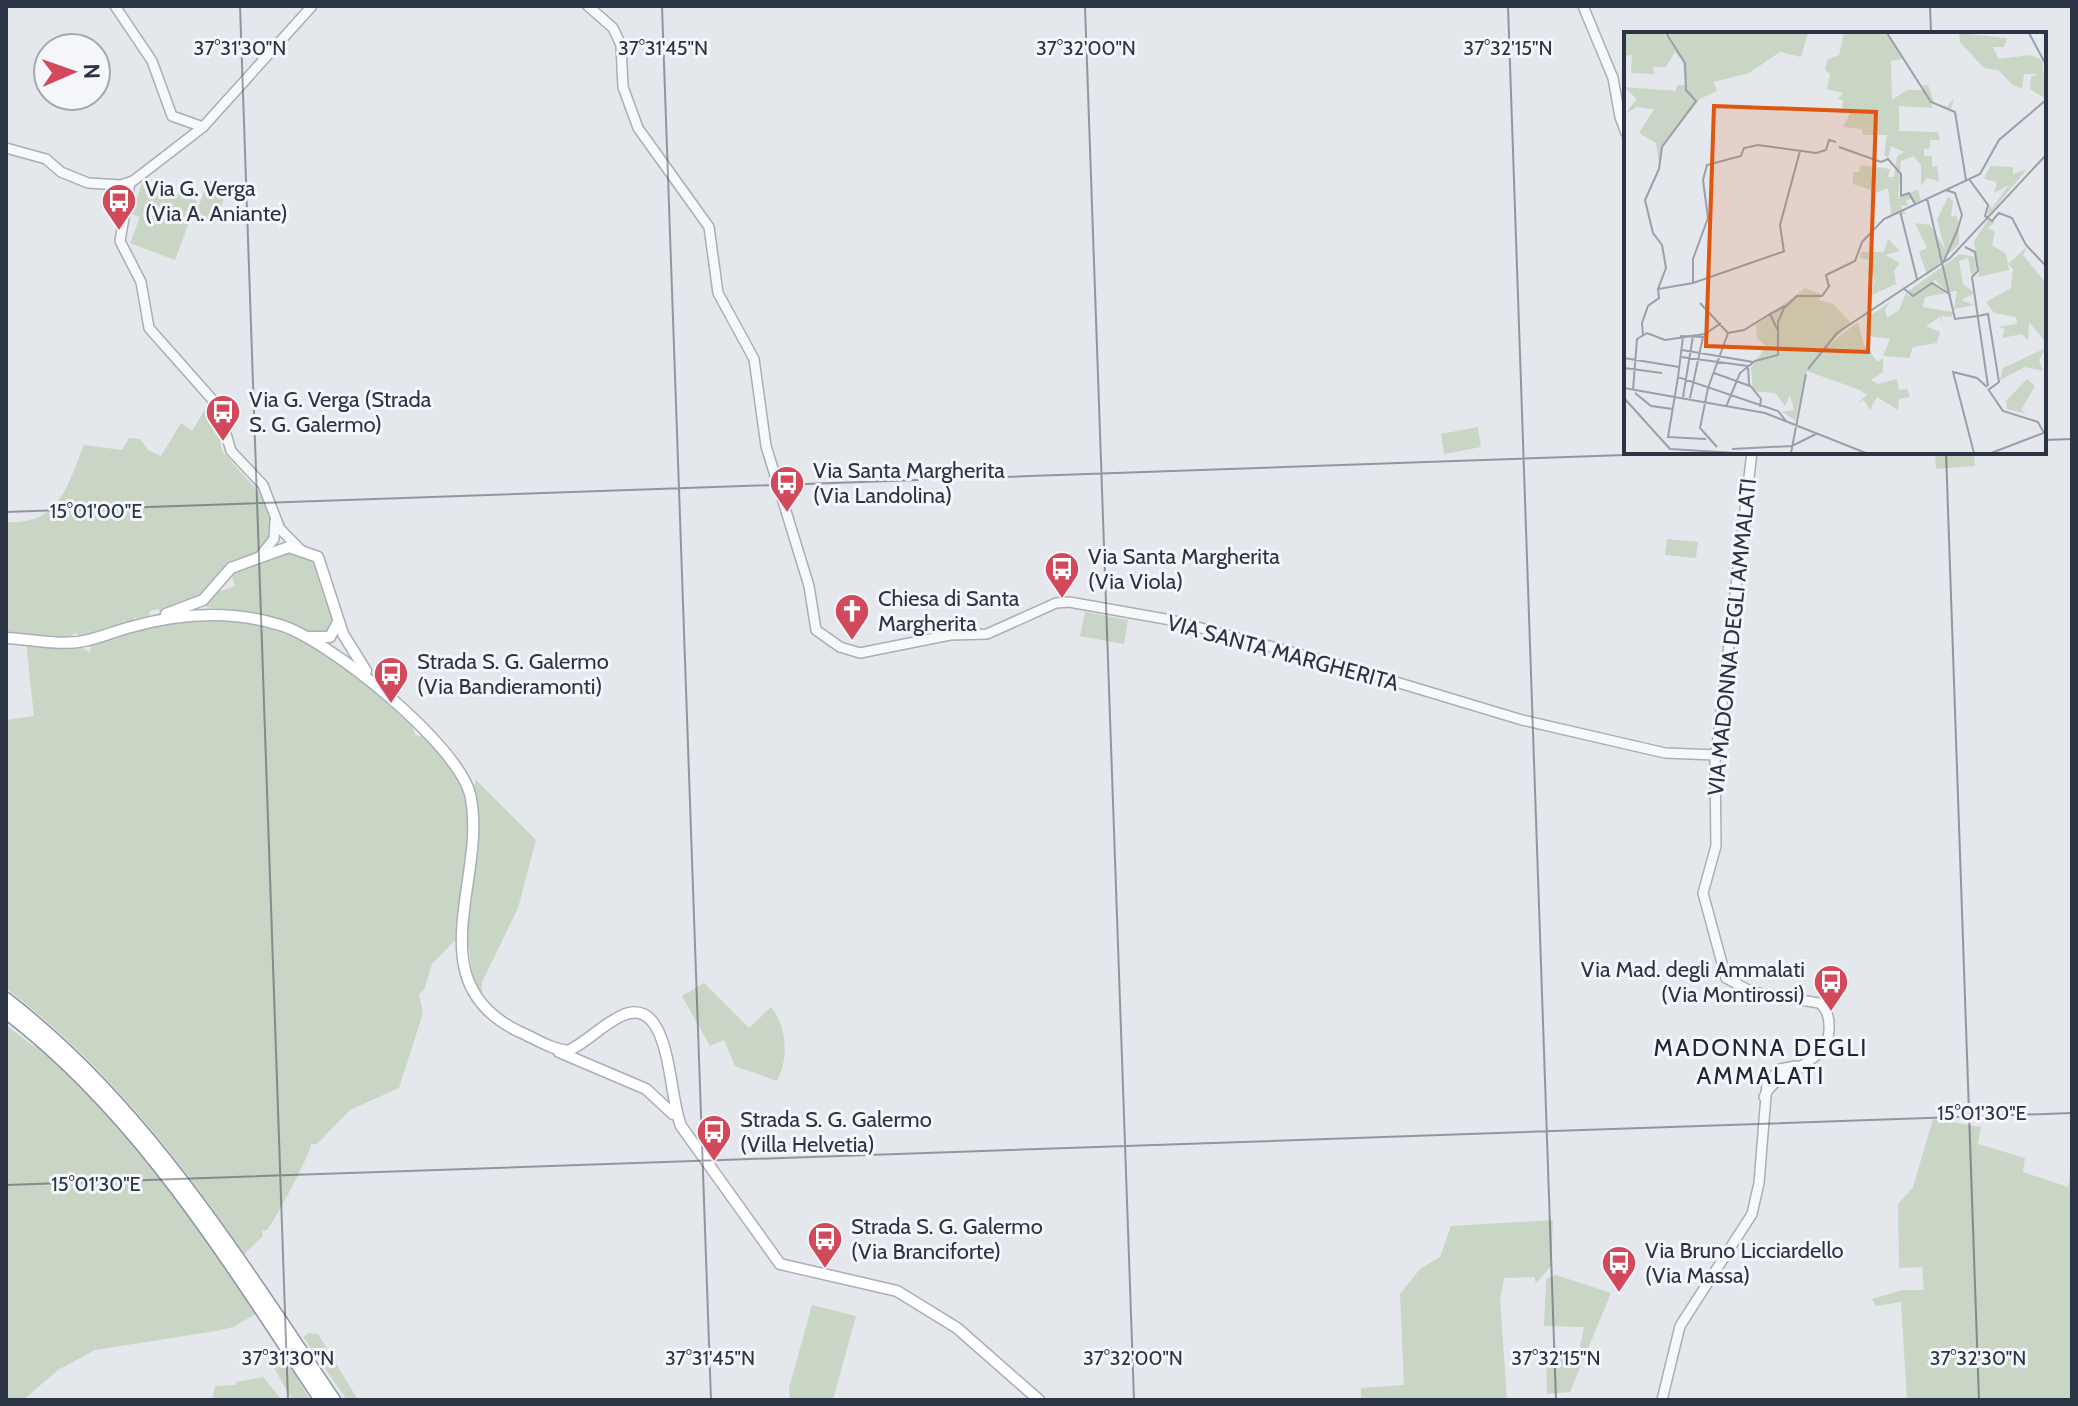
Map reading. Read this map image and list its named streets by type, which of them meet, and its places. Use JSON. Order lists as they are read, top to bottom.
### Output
{
  "streets": {
    "street": ["VIA MADONNA DEGLI AMMALATI", "VIA SANTA MARGHERITA"]
  },
  "crossings": [
    ["VIA MADONNA DEGLI AMMALATI", "VIA SANTA MARGHERITA"]
  ],
  "districts": ["MADONNA DEGLI AMMALATI"],
  "places": {
    "bus stop": [
      "Via G. Verga (Via A. Aniante)",
      "Via G. Verga (Strada S. G. Galermo)",
      "Via Santa Margherita (Via Landolina)",
      "Via Santa Margherita (Via Viola)",
      "Strada S. G. Galermo (Via Bandieramonti)",
      "Via Mad. degli Ammalati (Via Montirossi)",
      "Strada S. G. Galermo (Villa Helvetia)",
      "Strada S. G. Galermo (Via Branciforte)",
      "Via Bruno Licciardello (Via Massa)"
    ],
    "church": ["Chiesa di Santa Margherita"]
  },
  "north": "right",
  "coordinates": [
    "37°31'30\"N",
    "37°31'45\"N",
    "37°32'00\"N",
    "37°32'15\"N",
    "15°01'00\"E",
    "15°01'30\"E",
    "37°32'30\"N"
  ]
}
